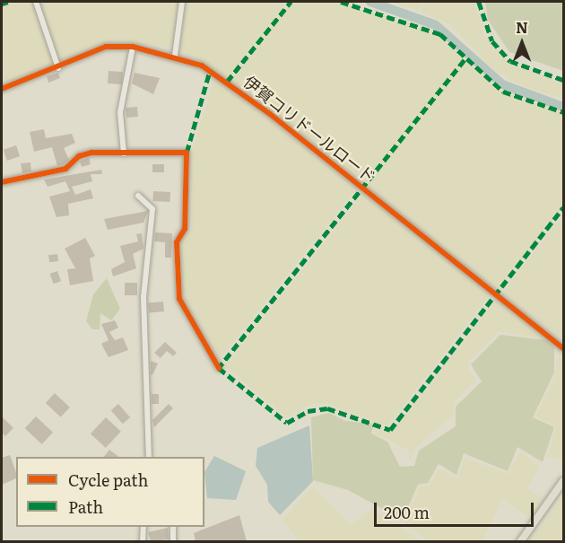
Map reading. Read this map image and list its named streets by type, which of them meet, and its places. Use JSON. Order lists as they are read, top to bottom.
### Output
{
  "streets": {
    "street": ["伊賀コリドールロード"]
  },
  "legend": ["Cycle path", "Path"],
  "scale_bar": "200 m",
  "north": "top"
}
